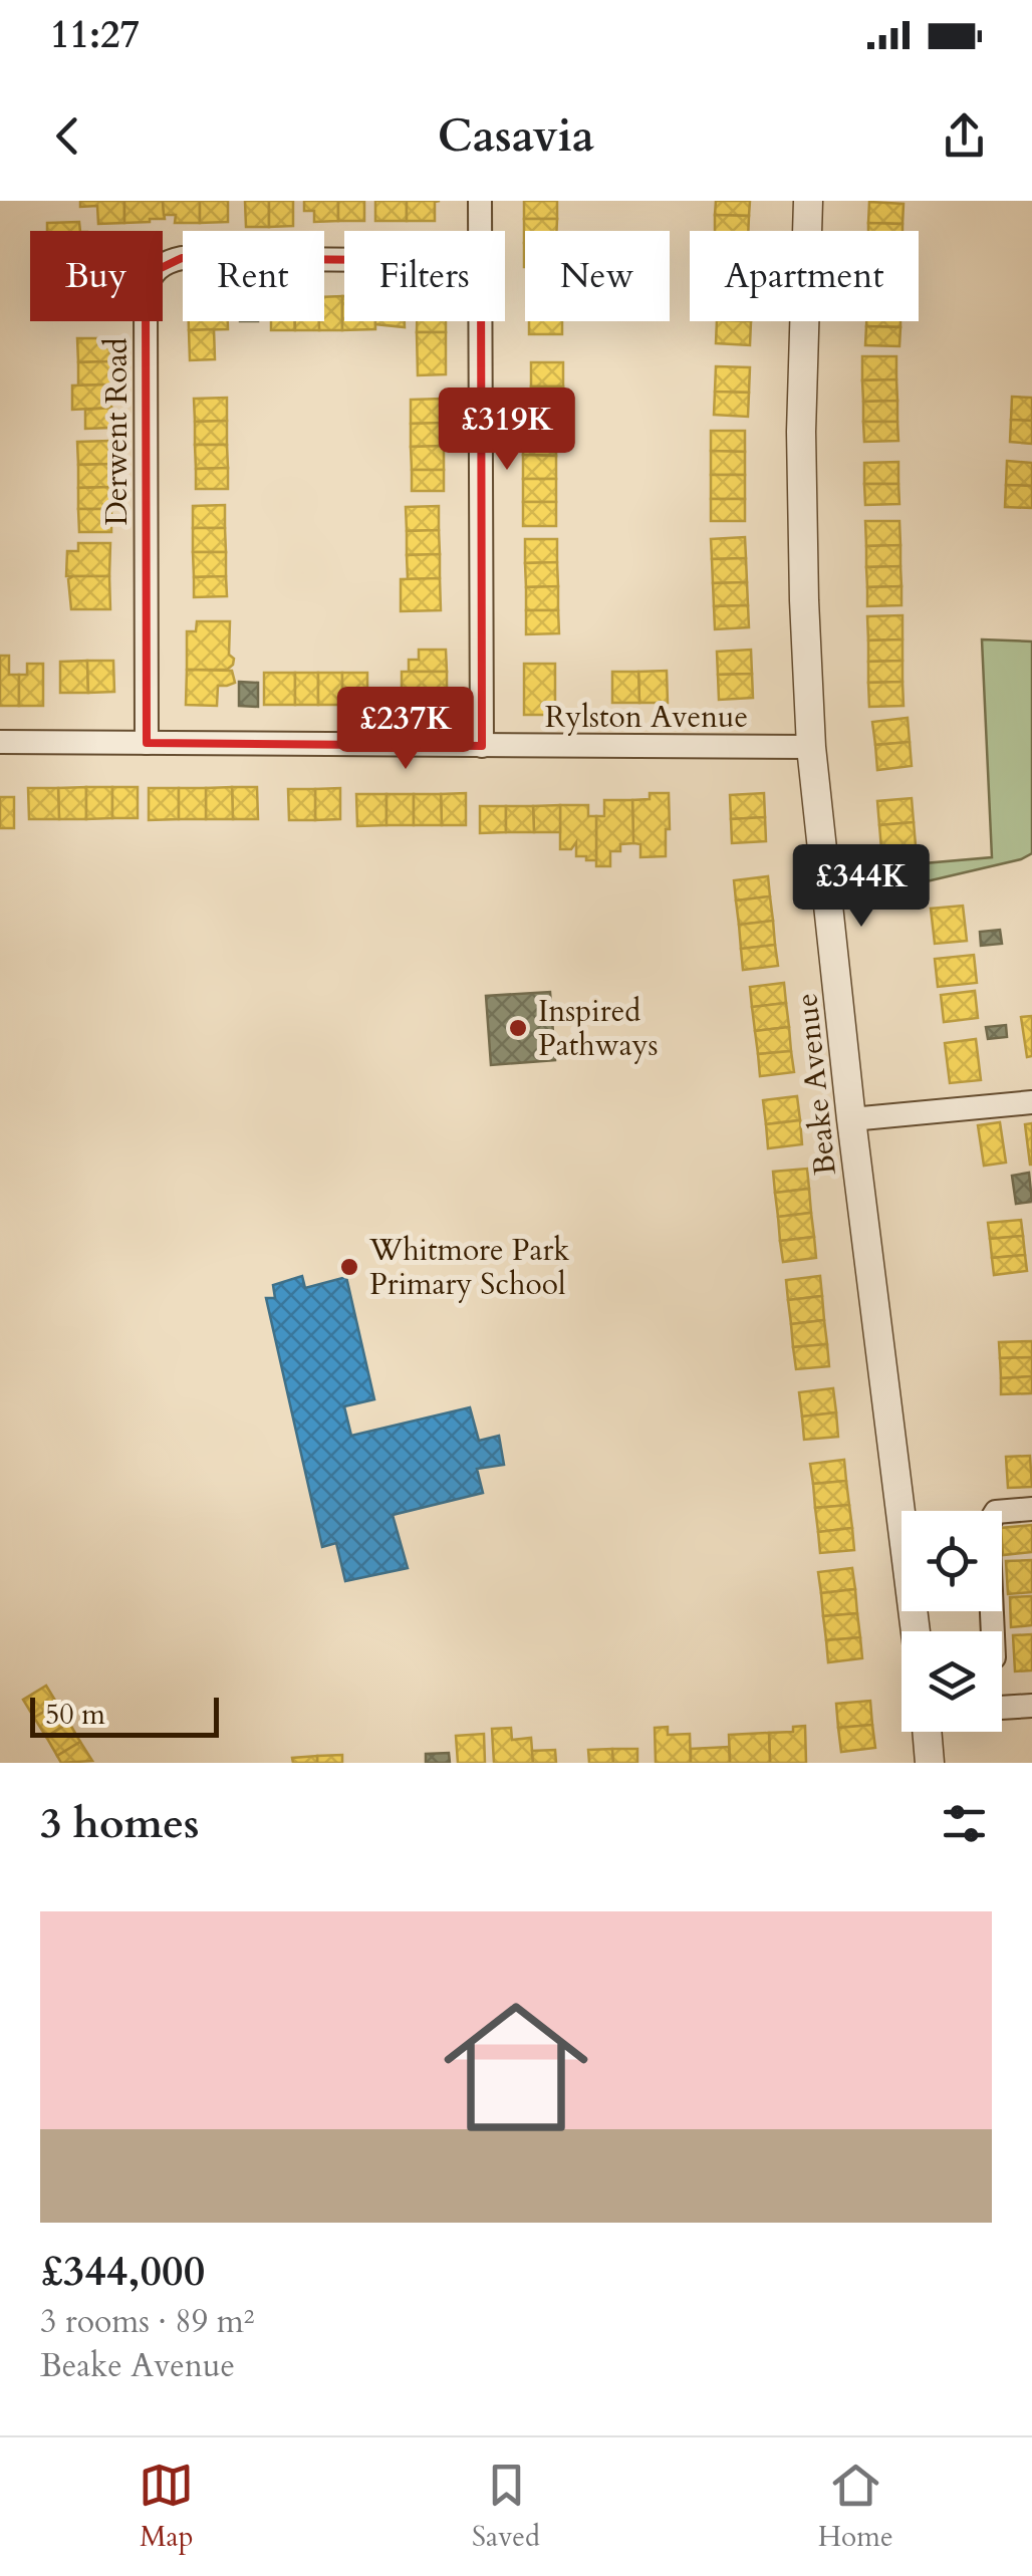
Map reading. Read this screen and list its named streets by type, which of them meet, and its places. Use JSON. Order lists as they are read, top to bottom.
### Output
{
  "streets": {
    "street": ["Derwent Road", "Rylston Avenue", "Beake Avenue"]
  },
  "crossings": [
    ["Derwent Road", "Rylston Avenue"],
    ["Rylston Avenue", "Beake Avenue"]
  ],
  "places": ["Inspired Pathways", "Whitmore Park Primary School"],
  "scale_bar": "50 m",
  "page": {
    "status": "11:27",
    "header": "Casavia",
    "chip": [
      "Buy",
      "Rent",
      "Filters",
      "New",
      "Apartment"
    ],
    "price": ["£319K", "£237K", "£344K"],
    "scale": "50 m",
    "heading": "3 homes",
    "list": [
      {
        "name": "£344,000",
        "note": "3 rooms · 89 m² · Beake Avenue"
      }
    ],
    "tabs": ["Map", "Saved", "Home"]
  }
}
